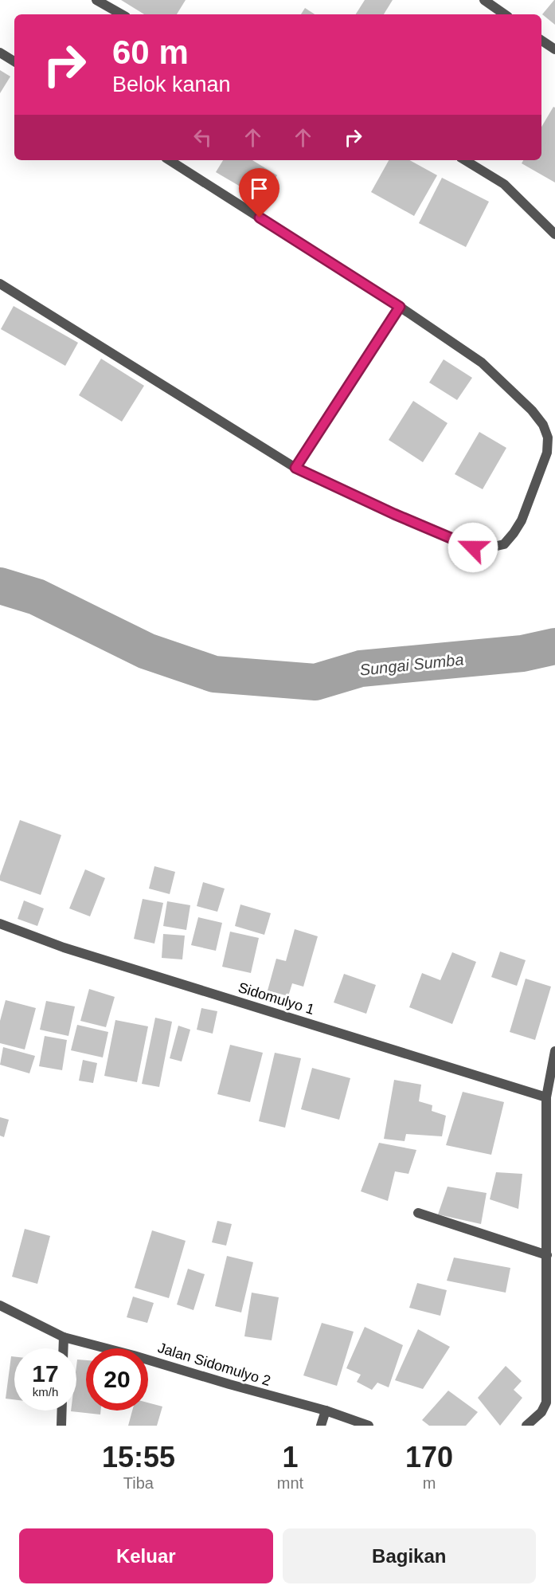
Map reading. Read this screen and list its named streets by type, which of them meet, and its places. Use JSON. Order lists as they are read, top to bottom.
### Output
{
  "streets": {
    "street": ["Sidomulyo 1", "Jalan Sidomulyo 2"]
  },
  "water": ["Sungai Sumba"],
  "page": {
    "turn": ["60 m", "Belok kanan"],
    "speed": "17 km/h",
    "limit": "20",
    "eta": [
      "15:55",
      "Tiba",
      "1",
      "mnt",
      "170",
      "m"
    ],
    "buttons": ["Keluar", "Bagikan"]
  }
}
